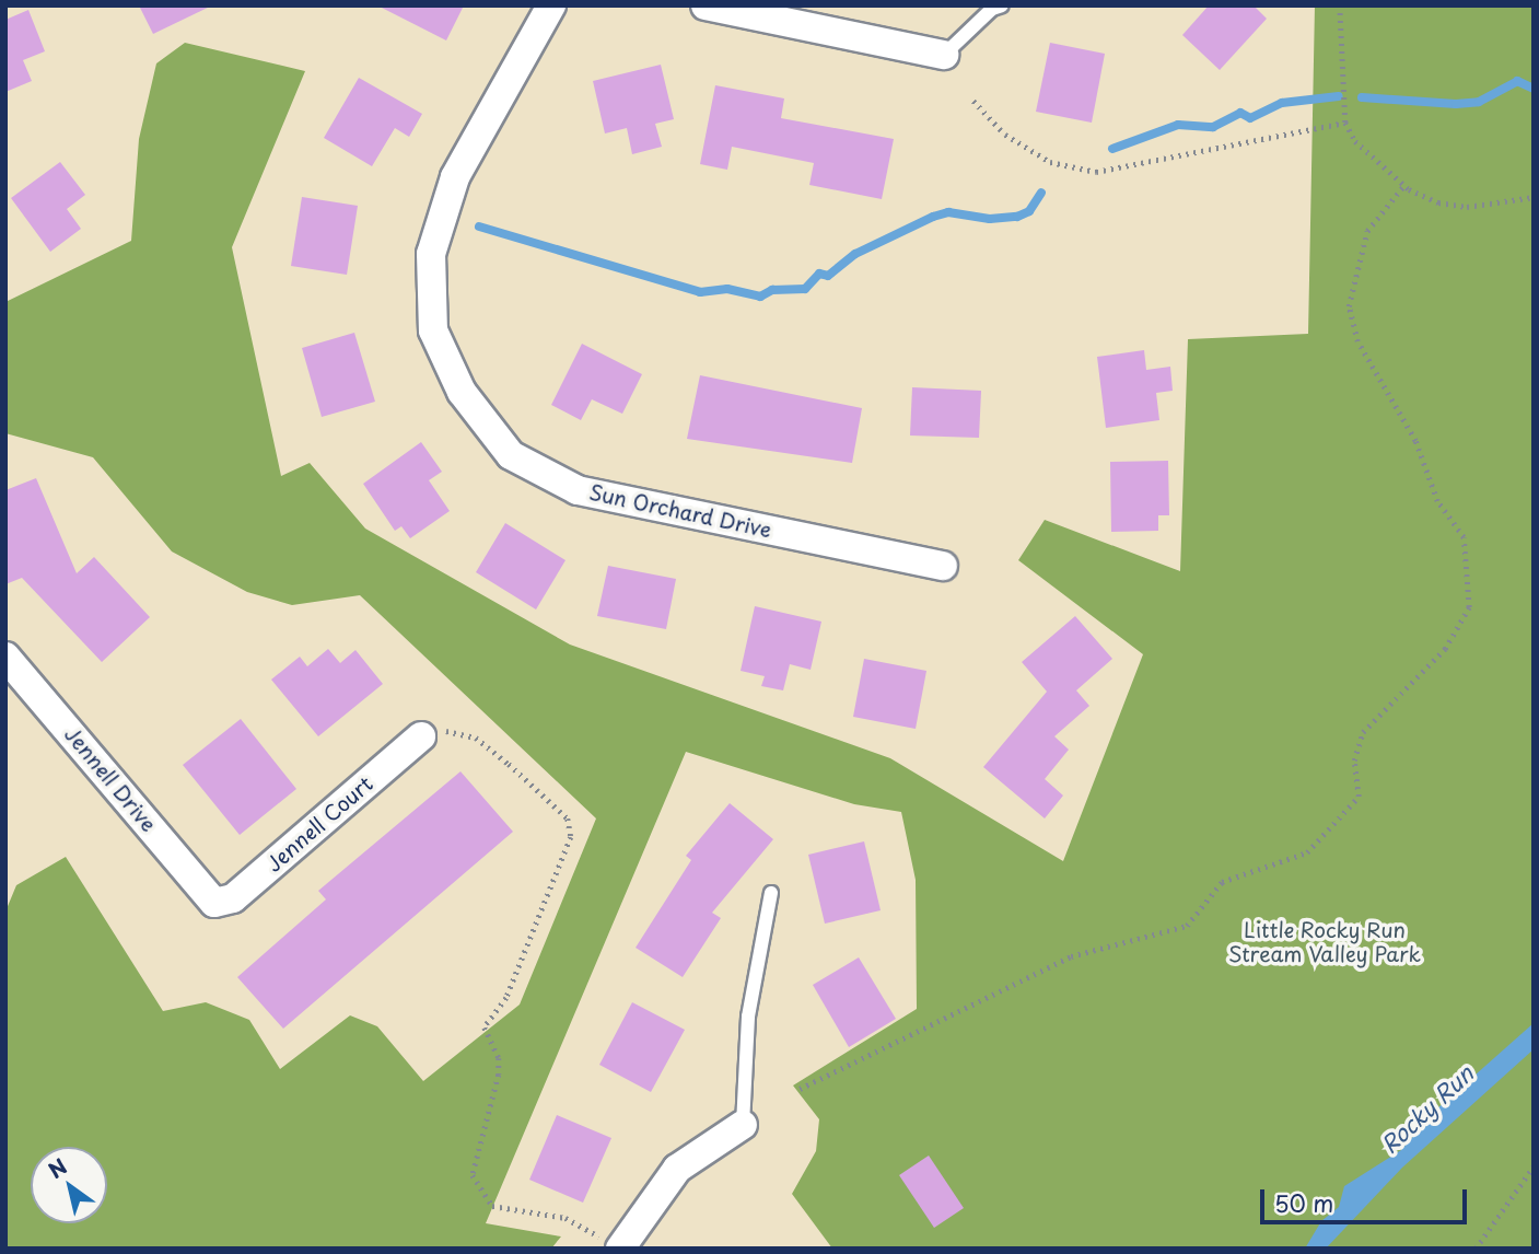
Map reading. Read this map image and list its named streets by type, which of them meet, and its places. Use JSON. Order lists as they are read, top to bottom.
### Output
{
  "streets": {
    "street": ["Sun Orchard Drive", "Jennell Drive", "Jennell Court"]
  },
  "crossings": [
    ["Jennell Drive", "Jennell Court"]
  ],
  "water": ["Rocky Run"],
  "parks": ["Little Rocky Run Stream Valley Park"],
  "scale_bar": "50 m",
  "north": "top left"
}
